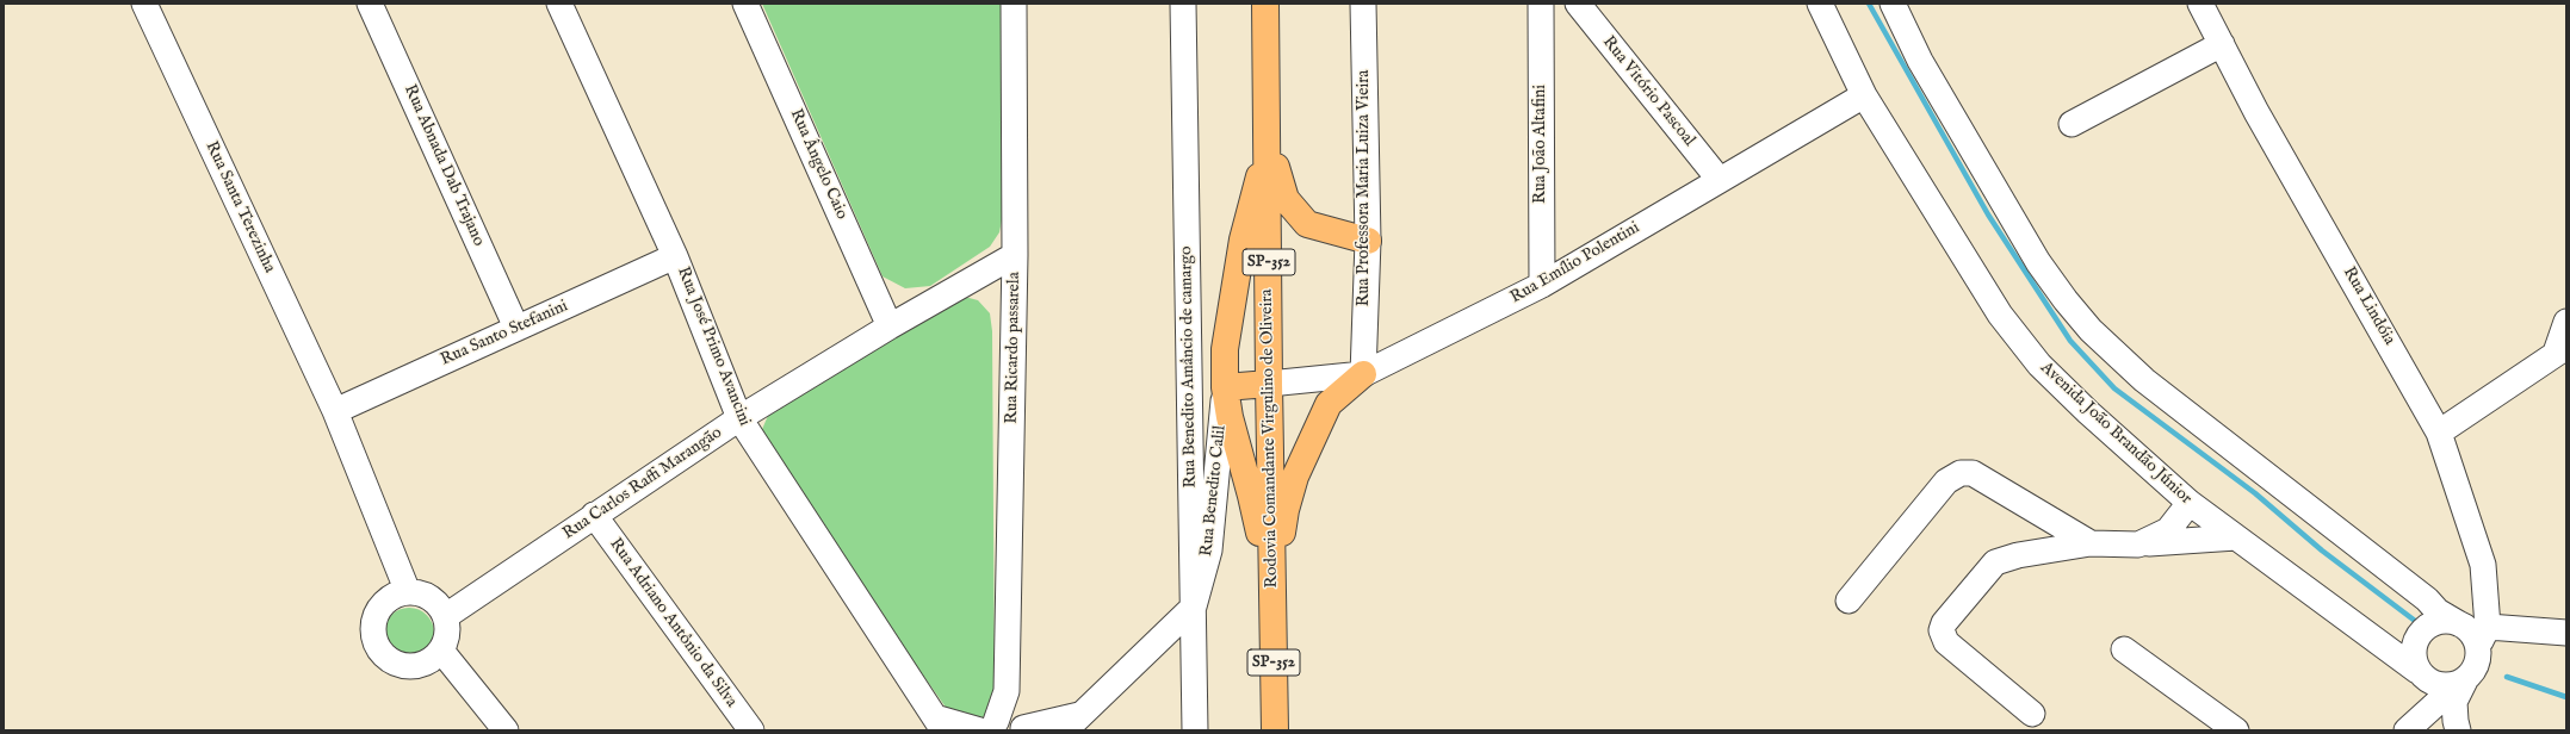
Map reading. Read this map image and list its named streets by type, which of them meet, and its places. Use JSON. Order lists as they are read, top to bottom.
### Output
{
  "streets": {
    "highway": ["SP-352", "Rodovia Comandante Virgulino de Oliveira"],
    "street": [
      "Rua Vitório Pascoal",
      "Rua João Altafini",
      "Rua Ângelo Caio",
      "Rua Abnada Dab Trajano",
      "Rua Professora Maria Luiza Vieira",
      "Rua Santa Terezinha",
      "Rua Emílio Polentini",
      "Rua Lindóia",
      "Rua Santo Stefanini",
      "Rua José Primo Avancini",
      "Rua Ricardo passarela",
      "Rua Benedito Amâncio de camargo",
      "Avenida João Brandão Júnior",
      "Rua Carlos Raffi Marangão",
      "Rua Benedito Calil",
      "Rua Adriano Antônio da Silva"
    ]
  },
  "crossings": [
    ["Rua Vitório Pascoal", "Rua Emílio Polentini"],
    ["Rua João Altafini", "Rua Emílio Polentini"],
    ["Rua Ângelo Caio", "Rua Carlos Raffi Marangão"],
    ["Rua Abnada Dab Trajano", "Rua Santo Stefanini"],
    ["Rua Professora Maria Luiza Vieira", "Rua Emílio Polentini"],
    ["Rua Santa Terezinha", "Rua Santo Stefanini"],
    ["Rua Santa Terezinha", "Rua Carlos Raffi Marangão"],
    ["Rua Emílio Polentini", "Avenida João Brandão Júnior"],
    ["Rua Emílio Polentini", "Rodovia Comandante Virgulino de Oliveira"],
    ["Rua Lindóia", "Avenida João Brandão Júnior"],
    ["Rua Santo Stefanini", "Rua José Primo Avancini"],
    ["Rua José Primo Avancini", "Rua Ricardo passarela"],
    ["Rua José Primo Avancini", "Rua Carlos Raffi Marangão"],
    ["Rua Ricardo passarela", "Rua Carlos Raffi Marangão"],
    ["Rua Benedito Amâncio de camargo", "Rua Benedito Calil"],
    ["Rua Carlos Raffi Marangão", "Rua Adriano Antônio da Silva"]
  ]
}
